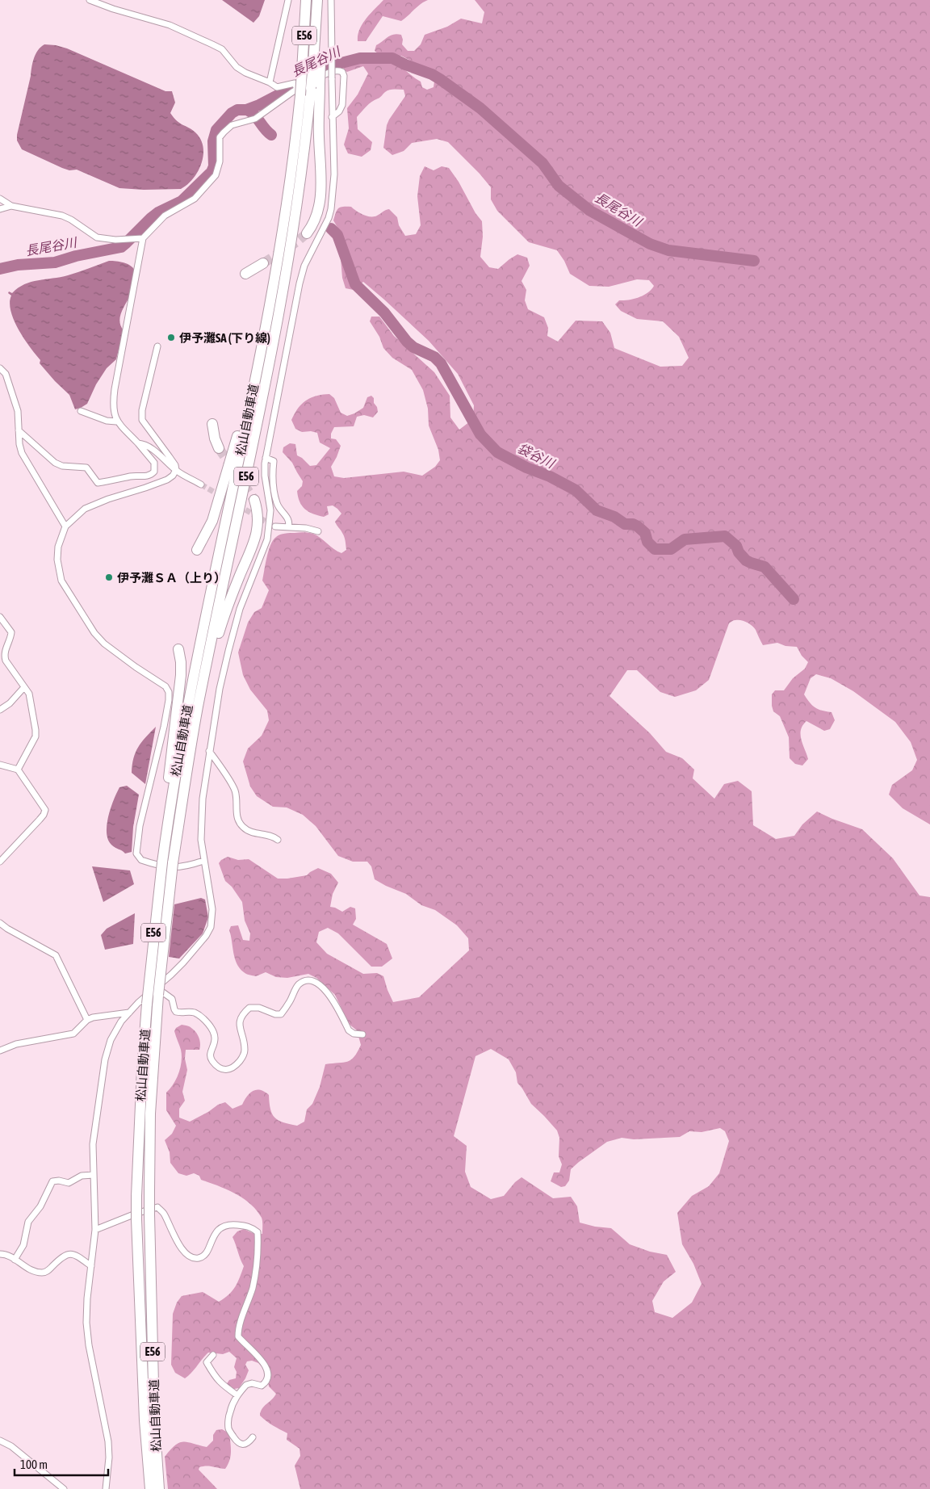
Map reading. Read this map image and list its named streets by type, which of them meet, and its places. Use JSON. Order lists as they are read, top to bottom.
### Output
{
  "streets": {
    "highway": ["E56", "松山自動車道"]
  },
  "water": ["長尾谷川", "袋谷川"],
  "places": ["伊予灘SA (下り線)", "伊予灘ＳＡ（上り）"],
  "scale_bar": "100 m"
}
